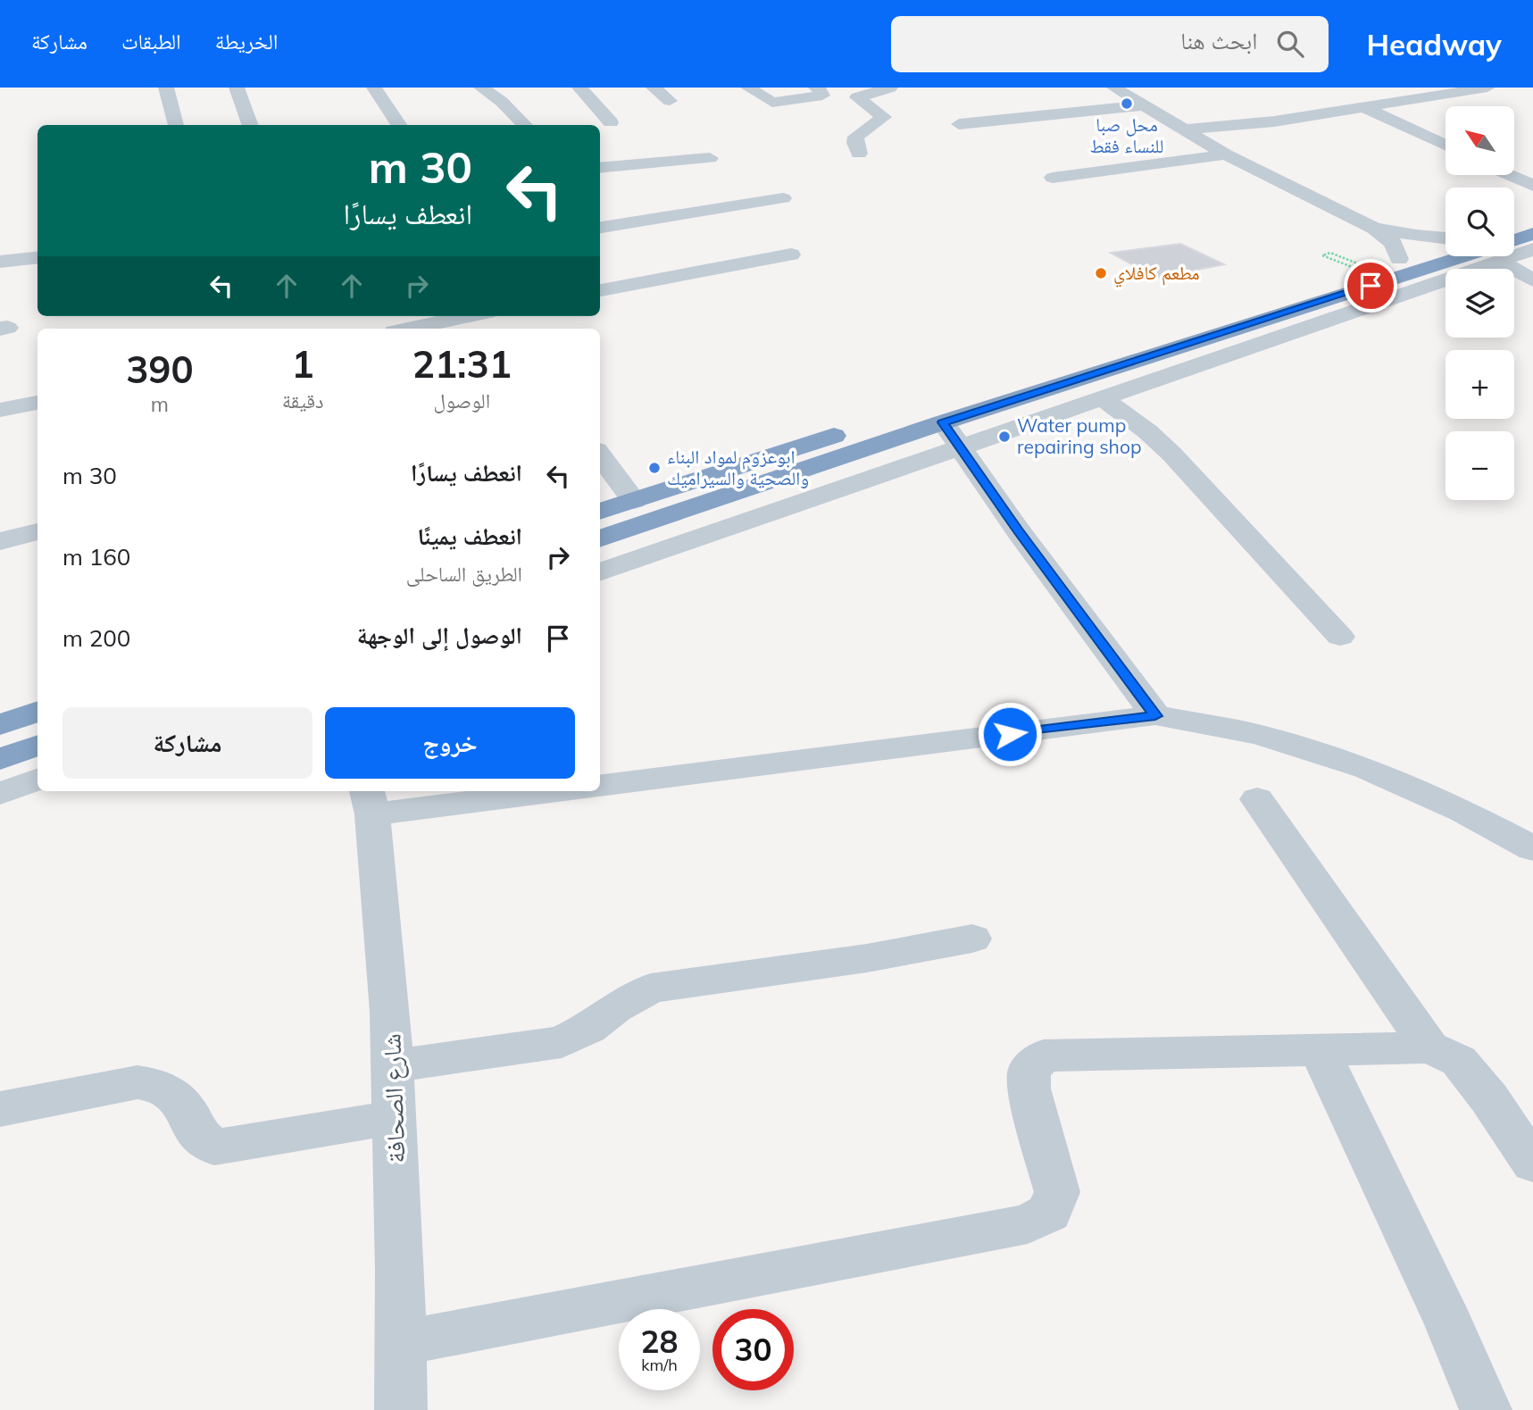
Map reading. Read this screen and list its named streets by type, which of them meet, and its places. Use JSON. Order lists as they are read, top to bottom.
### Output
{
  "streets": {
    "street": ["شارع الصحافة"]
  },
  "places": [
    "محل صبا للنساء فقط",
    "مطعم كافلاي",
    "Water pump repairing shop",
    "ابوعزوم لمواد البناء والصحية والسيراميك"
  ],
  "north": "top left",
  "page": {
    "header": "Headway",
    "search": "ابحث هنا",
    "nav": ["الخريطة", "الطبقات", "مشاركة"],
    "map_buttons": ["+", "−"],
    "turn": ["30 m", "انعطف يسارًا"],
    "eta": [
      "21:31",
      "الوصول",
      "1",
      "دقيقة",
      "390",
      "m"
    ],
    "list": [
      {
        "name": "انعطف يسارًا",
        "value": "30 m"
      },
      {
        "name": "انعطف يمينًا",
        "note": "الطريق الساحلى",
        "value": "160 m"
      },
      {
        "name": "الوصول إلى الوجهة",
        "value": "200 m"
      }
    ],
    "buttons": ["خروج", "مشاركة"],
    "speed": "28 km/h",
    "limit": "30"
  }
}
